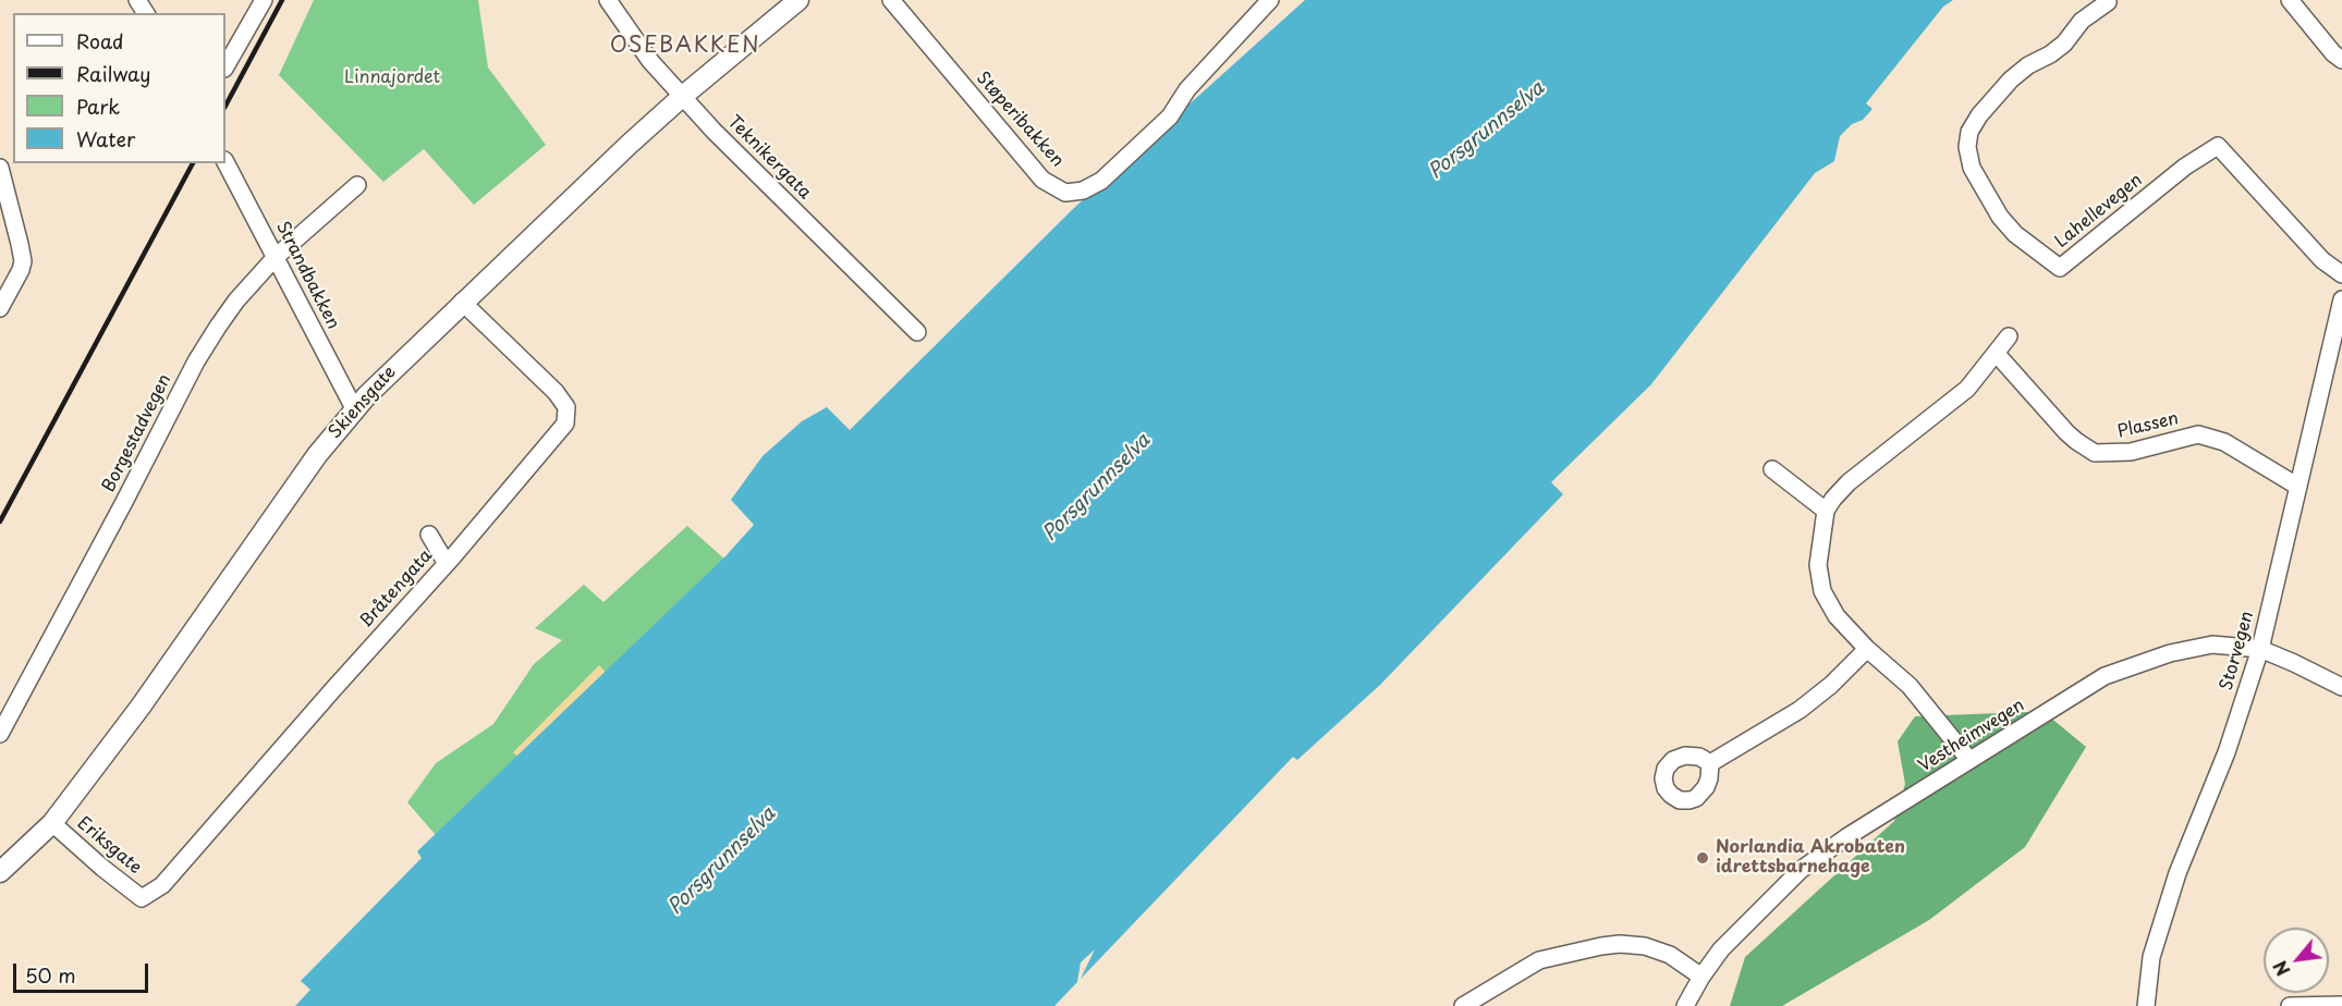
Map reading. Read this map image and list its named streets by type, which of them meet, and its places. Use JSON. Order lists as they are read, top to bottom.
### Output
{
  "streets": {
    "street": [
      "Støperibakken",
      "Teknikergata",
      "Lahellevegen",
      "Strandbakken",
      "Skiensgate",
      "Plassen",
      "Borgestadvegen",
      "Bråtengata",
      "Storvegen",
      "Vestheimvegen",
      "Eriksgate"
    ]
  },
  "crossings": [
    ["Teknikergata", "Skiensgate"],
    ["Strandbakken", "Skiensgate"],
    ["Strandbakken", "Borgestadvegen"],
    ["Skiensgate", "Bråtengata"],
    ["Skiensgate", "Eriksgate"],
    ["Plassen", "Storvegen"],
    ["Bråtengata", "Eriksgate"],
    ["Storvegen", "Vestheimvegen"]
  ],
  "districts": ["OSEBAKKEN"],
  "water": ["Porsgrunnselva"],
  "parks": ["Linnajordet"],
  "places": ["Norlandia Akrobaten idrettsbarnehage"],
  "legend": [
    "Road",
    "Railway",
    "Park",
    "Water"
  ],
  "scale_bar": "50 m",
  "north": "bottom left"
}
